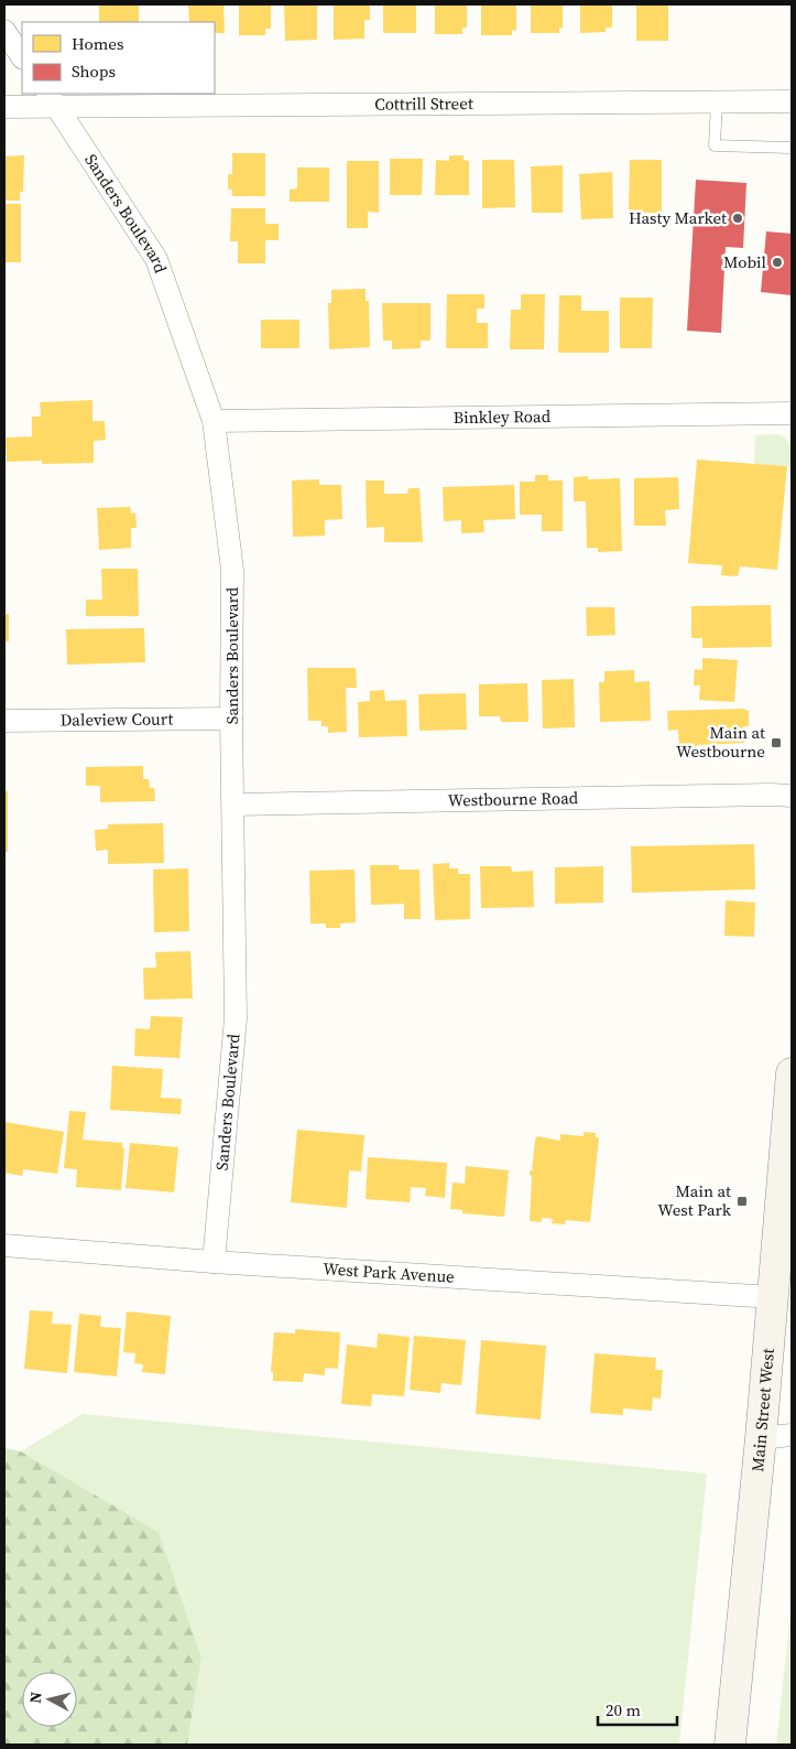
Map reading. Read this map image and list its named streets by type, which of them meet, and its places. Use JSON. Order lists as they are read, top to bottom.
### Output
{
  "streets": {
    "main road": ["Main Street West"],
    "street": [
      "Cottrill Street",
      "Sanders Boulevard",
      "Binkley Road",
      "Daleview Court",
      "Westbourne Road",
      "West Park Avenue"
    ]
  },
  "crossings": [
    ["Cottrill Street", "Sanders Boulevard"],
    ["Sanders Boulevard", "Binkley Road"],
    ["Sanders Boulevard", "Daleview Court"],
    ["Sanders Boulevard", "Westbourne Road"],
    ["Sanders Boulevard", "West Park Avenue"],
    ["West Park Avenue", "Main Street West"]
  ],
  "places": {
    "other": ["Hasty Market", "Mobil"],
    "transit": ["Main at Westbourne", "Main at West Park"]
  },
  "legend": ["Homes", "Shops"],
  "scale_bar": "20 m",
  "north": "left"
}
